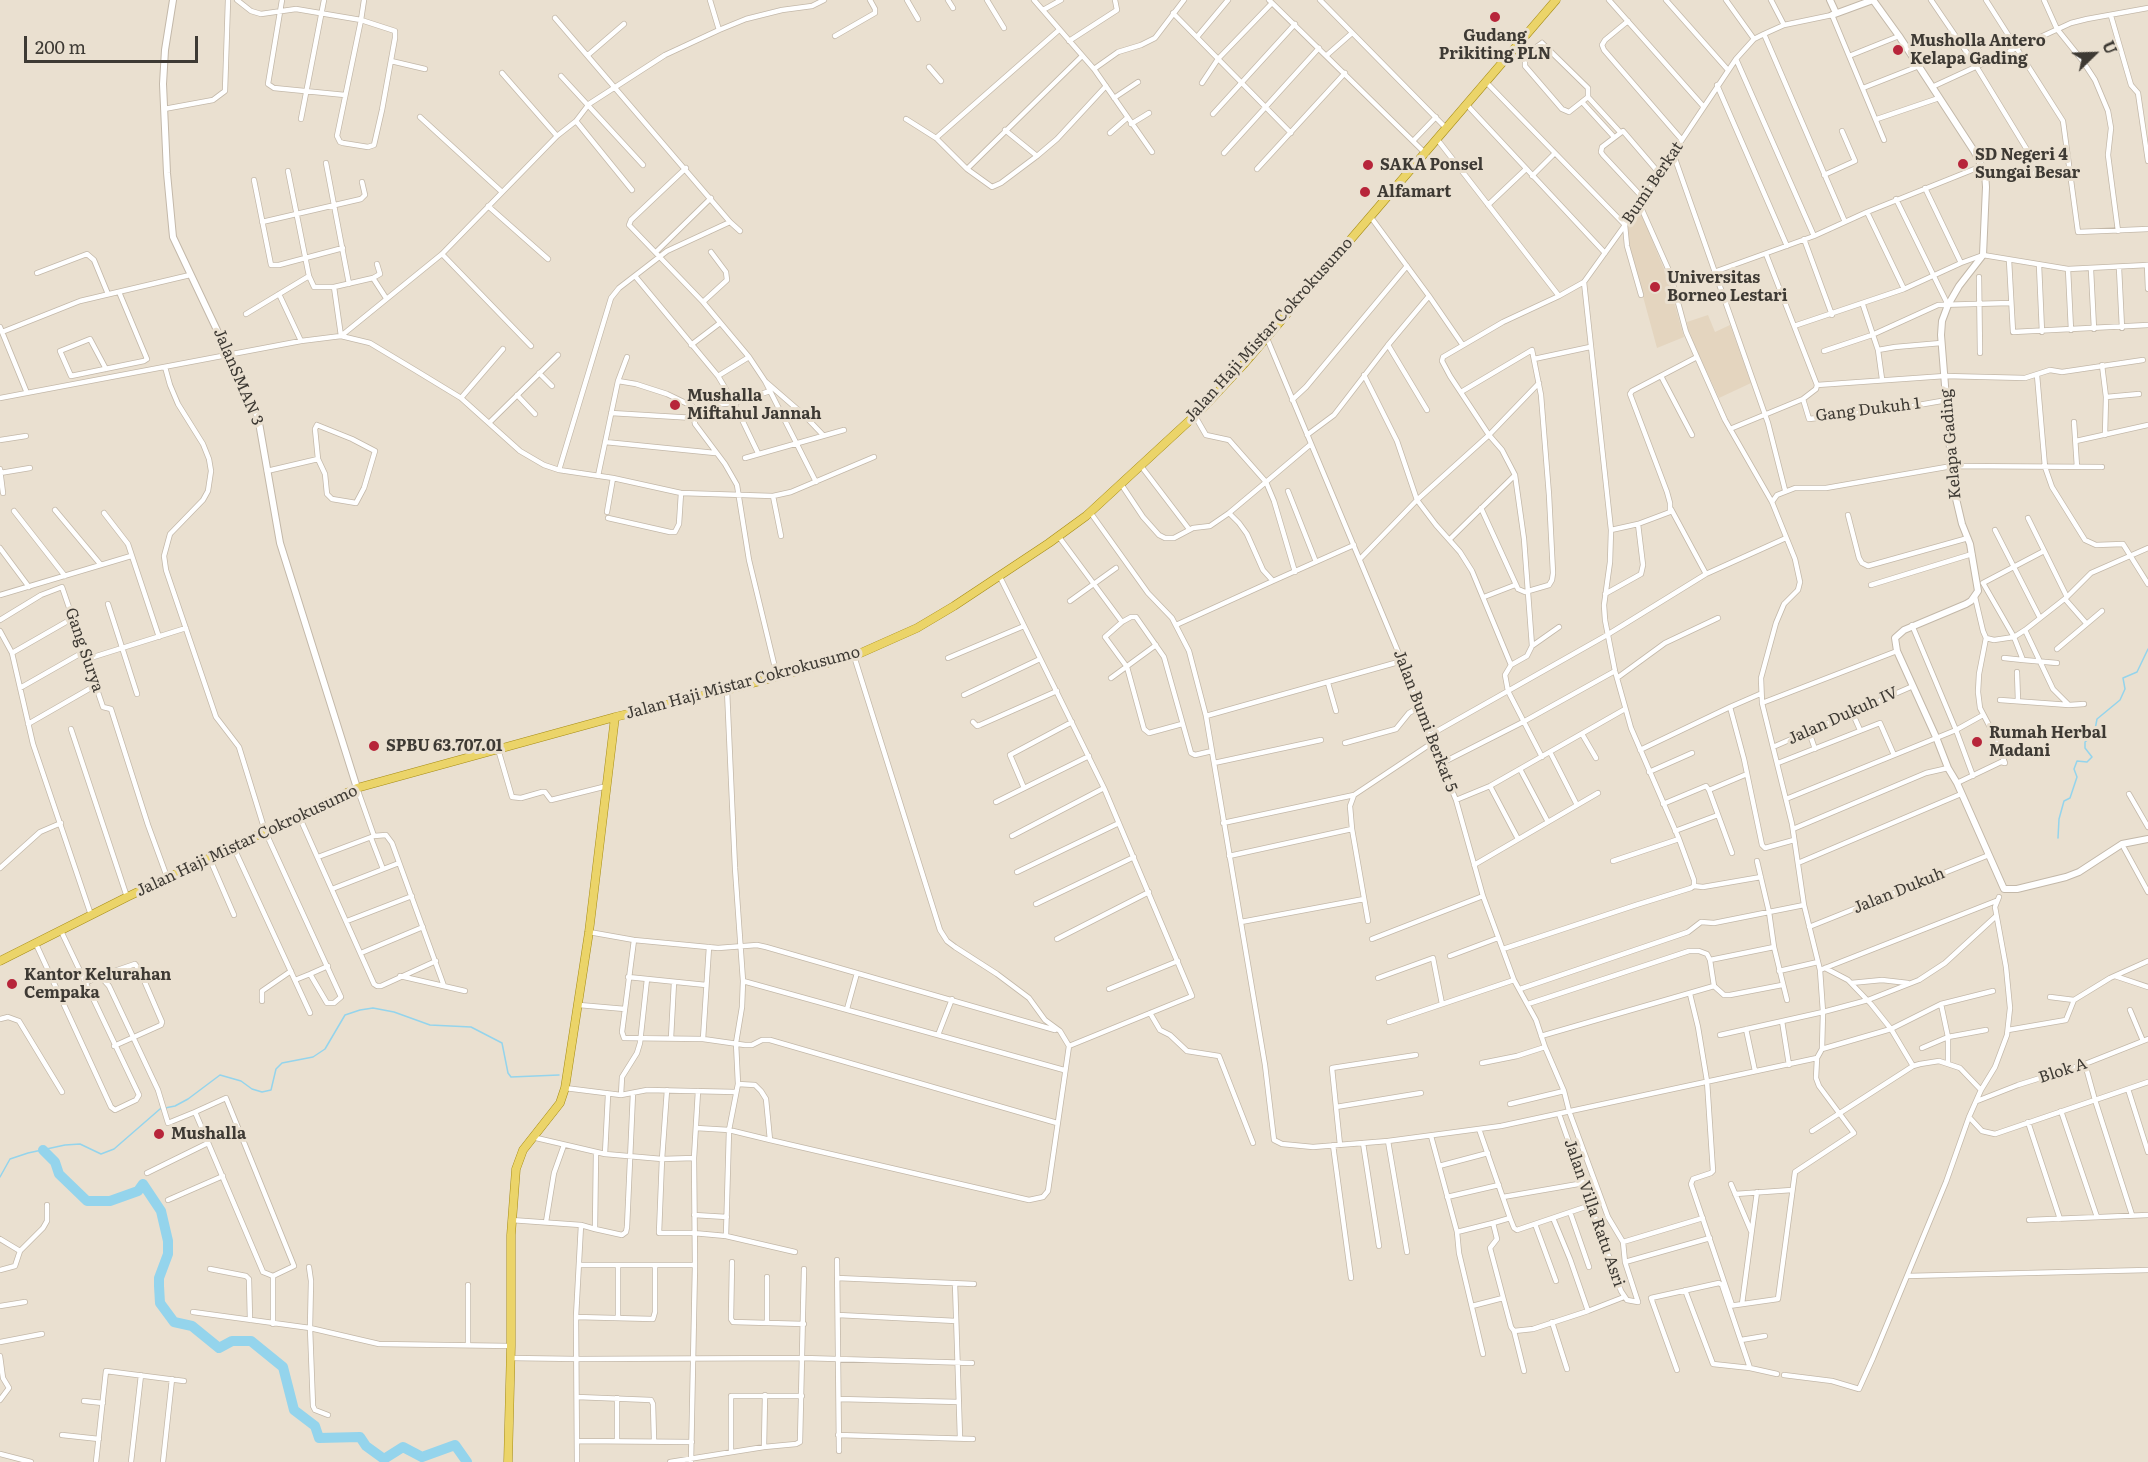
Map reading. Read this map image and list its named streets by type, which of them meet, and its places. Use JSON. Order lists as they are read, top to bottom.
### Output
{
  "streets": {
    "main road": ["Jalan Haji Mistar Cokrokusumo"],
    "street": [
      "Bumi Berkat",
      "JalanSMAN 3",
      "Gang Dukuh 1",
      "Kelapa Gading",
      "Gang Surya",
      "Jalan Dukuh IV",
      "Jalan Bumi Berkat 5",
      "Jalan Dukuh",
      "Blok A",
      "Jalan Villa Ratu Asri"
    ]
  },
  "crossings": [
    ["Jalan Haji Mistar Cokrokusumo", "JalanSMAN 3"],
    ["Jalan Haji Mistar Cokrokusumo", "Gang Surya"],
    ["Jalan Haji Mistar Cokrokusumo", "Jalan Bumi Berkat 5"],
    ["Gang Dukuh 1", "Kelapa Gading"]
  ],
  "places": [
    "Gudang Prikiting PLN",
    "Musholla Antero Kelapa Gading",
    "SD Negeri 4 Sungai Besar",
    "SAKA Ponsel",
    "Alfamart",
    "Universitas Borneo Lestari",
    "Mushalla Miftahul Jannah",
    "Rumah Herbal Madani",
    "SPBU 63.707.01",
    "Kantor Kelurahan Cempaka",
    "Mushalla"
  ],
  "scale_bar": "200 m",
  "north": "top right"
}
